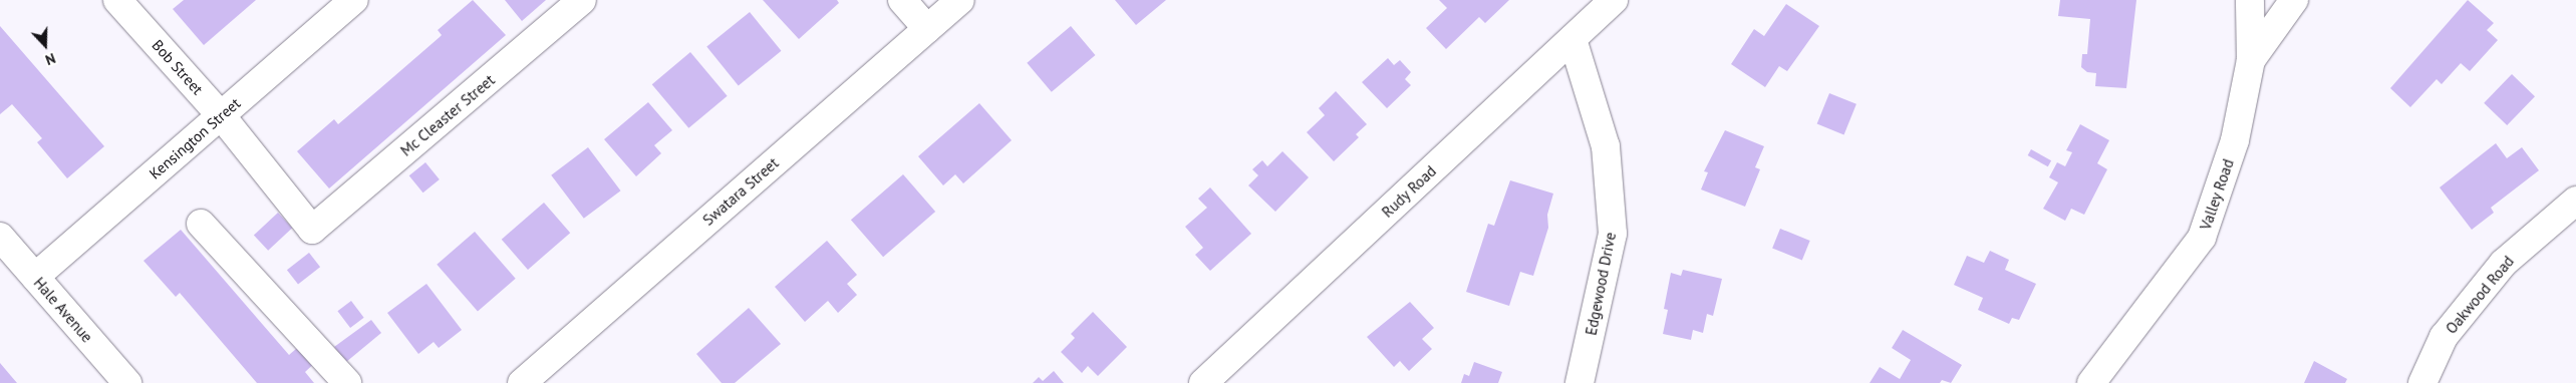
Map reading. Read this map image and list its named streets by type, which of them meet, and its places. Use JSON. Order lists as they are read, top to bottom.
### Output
{
  "streets": {
    "street": [
      "Bob Street",
      "Mc Cleaster Street",
      "Kensington Street",
      "Swatara Street",
      "Rudy Road",
      "Valley Road",
      "Edgewood Drive",
      "Oakwood Road",
      "Hale Avenue"
    ]
  },
  "crossings": [
    ["Bob Street", "Mc Cleaster Street"],
    ["Bob Street", "Kensington Street"],
    ["Kensington Street", "Hale Avenue"],
    ["Rudy Road", "Edgewood Drive"]
  ],
  "north": "bottom"
}
